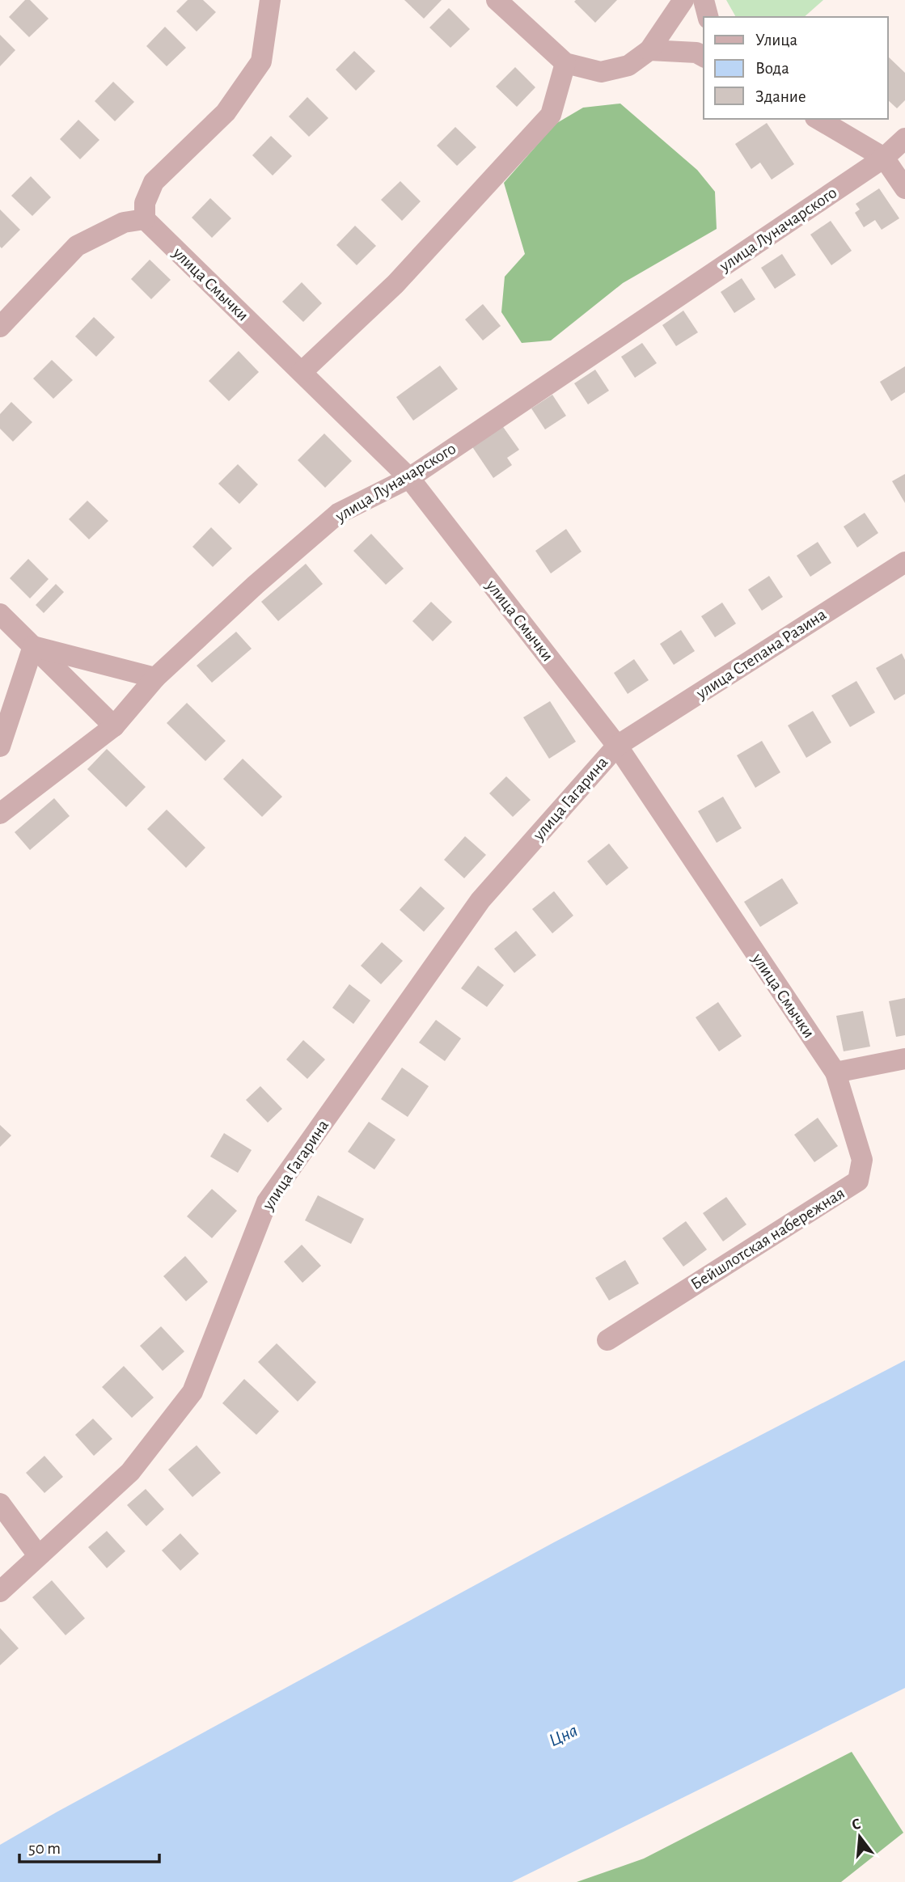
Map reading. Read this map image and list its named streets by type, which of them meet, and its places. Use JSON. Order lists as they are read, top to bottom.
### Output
{
  "streets": {
    "street": [
      "улица Луначарского",
      "улица Смычки",
      "улица Степана Разина",
      "улица Гагарина",
      "Бейшлотская набережная"
    ]
  },
  "crossings": [
    ["улица Луначарского", "улица Смычки"],
    ["улица Смычки", "улица Степана Разина"],
    ["улица Смычки", "улица Гагарина"],
    ["улица Смычки", "Бейшлотская набережная"],
    ["улица Степана Разина", "улица Гагарина"]
  ],
  "water": ["Цна"],
  "legend": ["Улица", "Вода", "Здание"],
  "scale_bar": "50 m",
  "north": "top"
}
